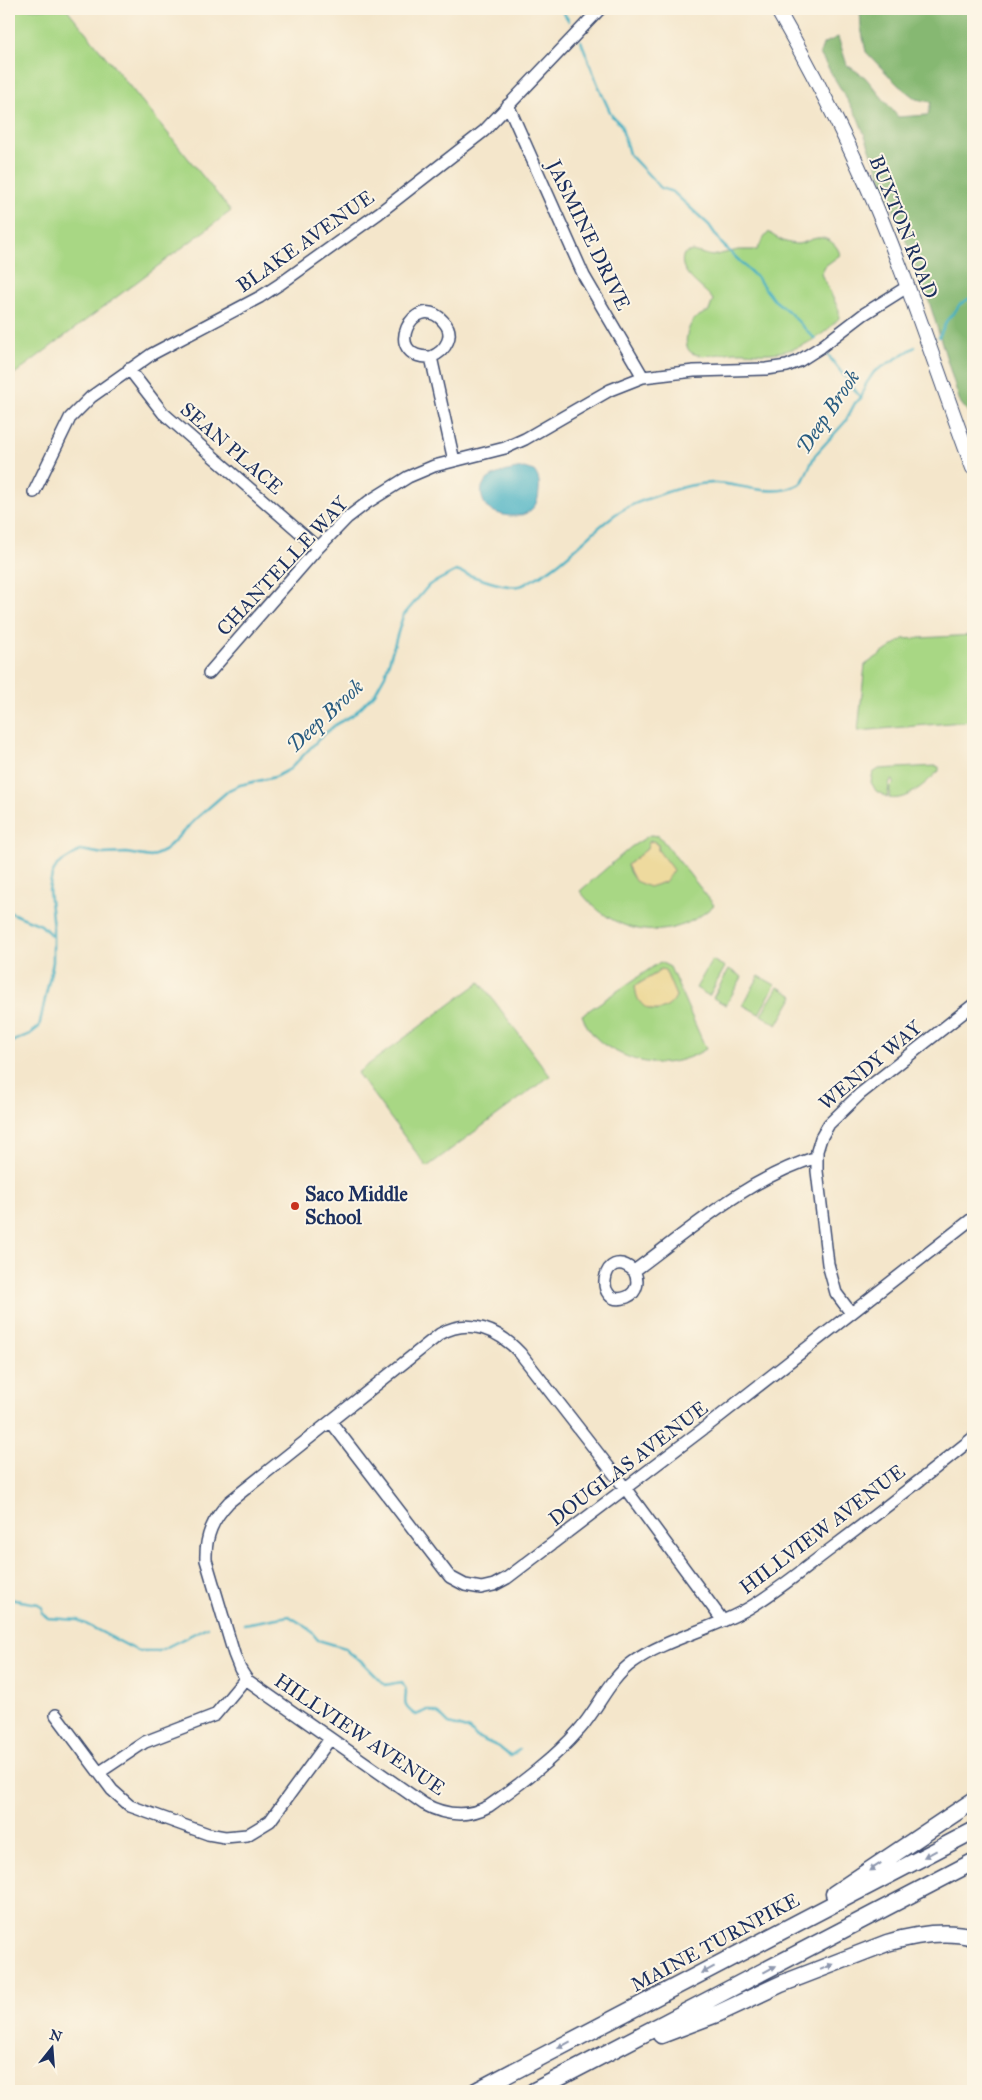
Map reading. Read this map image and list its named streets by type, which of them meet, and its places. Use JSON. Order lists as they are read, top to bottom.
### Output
{
  "streets": {
    "highway": ["MAINE TURNPIKE"],
    "main road": ["BUXTON ROAD"],
    "street": [
      "JASMINE DRIVE",
      "BLAKE AVENUE",
      "SEAN PLACE",
      "CHANTELLE WAY",
      "WENDY WAY",
      "DOUGLAS AVENUE",
      "HILLVIEW AVENUE"
    ]
  },
  "crossings": [
    ["BUXTON ROAD", "CHANTELLE WAY"],
    ["JASMINE DRIVE", "BLAKE AVENUE"],
    ["JASMINE DRIVE", "CHANTELLE WAY"],
    ["BLAKE AVENUE", "SEAN PLACE"],
    ["SEAN PLACE", "CHANTELLE WAY"],
    ["WENDY WAY", "DOUGLAS AVENUE"],
    ["DOUGLAS AVENUE", "HILLVIEW AVENUE"]
  ],
  "water": ["Deep Brook"],
  "places": ["Saco Middle School"],
  "north": "top"
}
